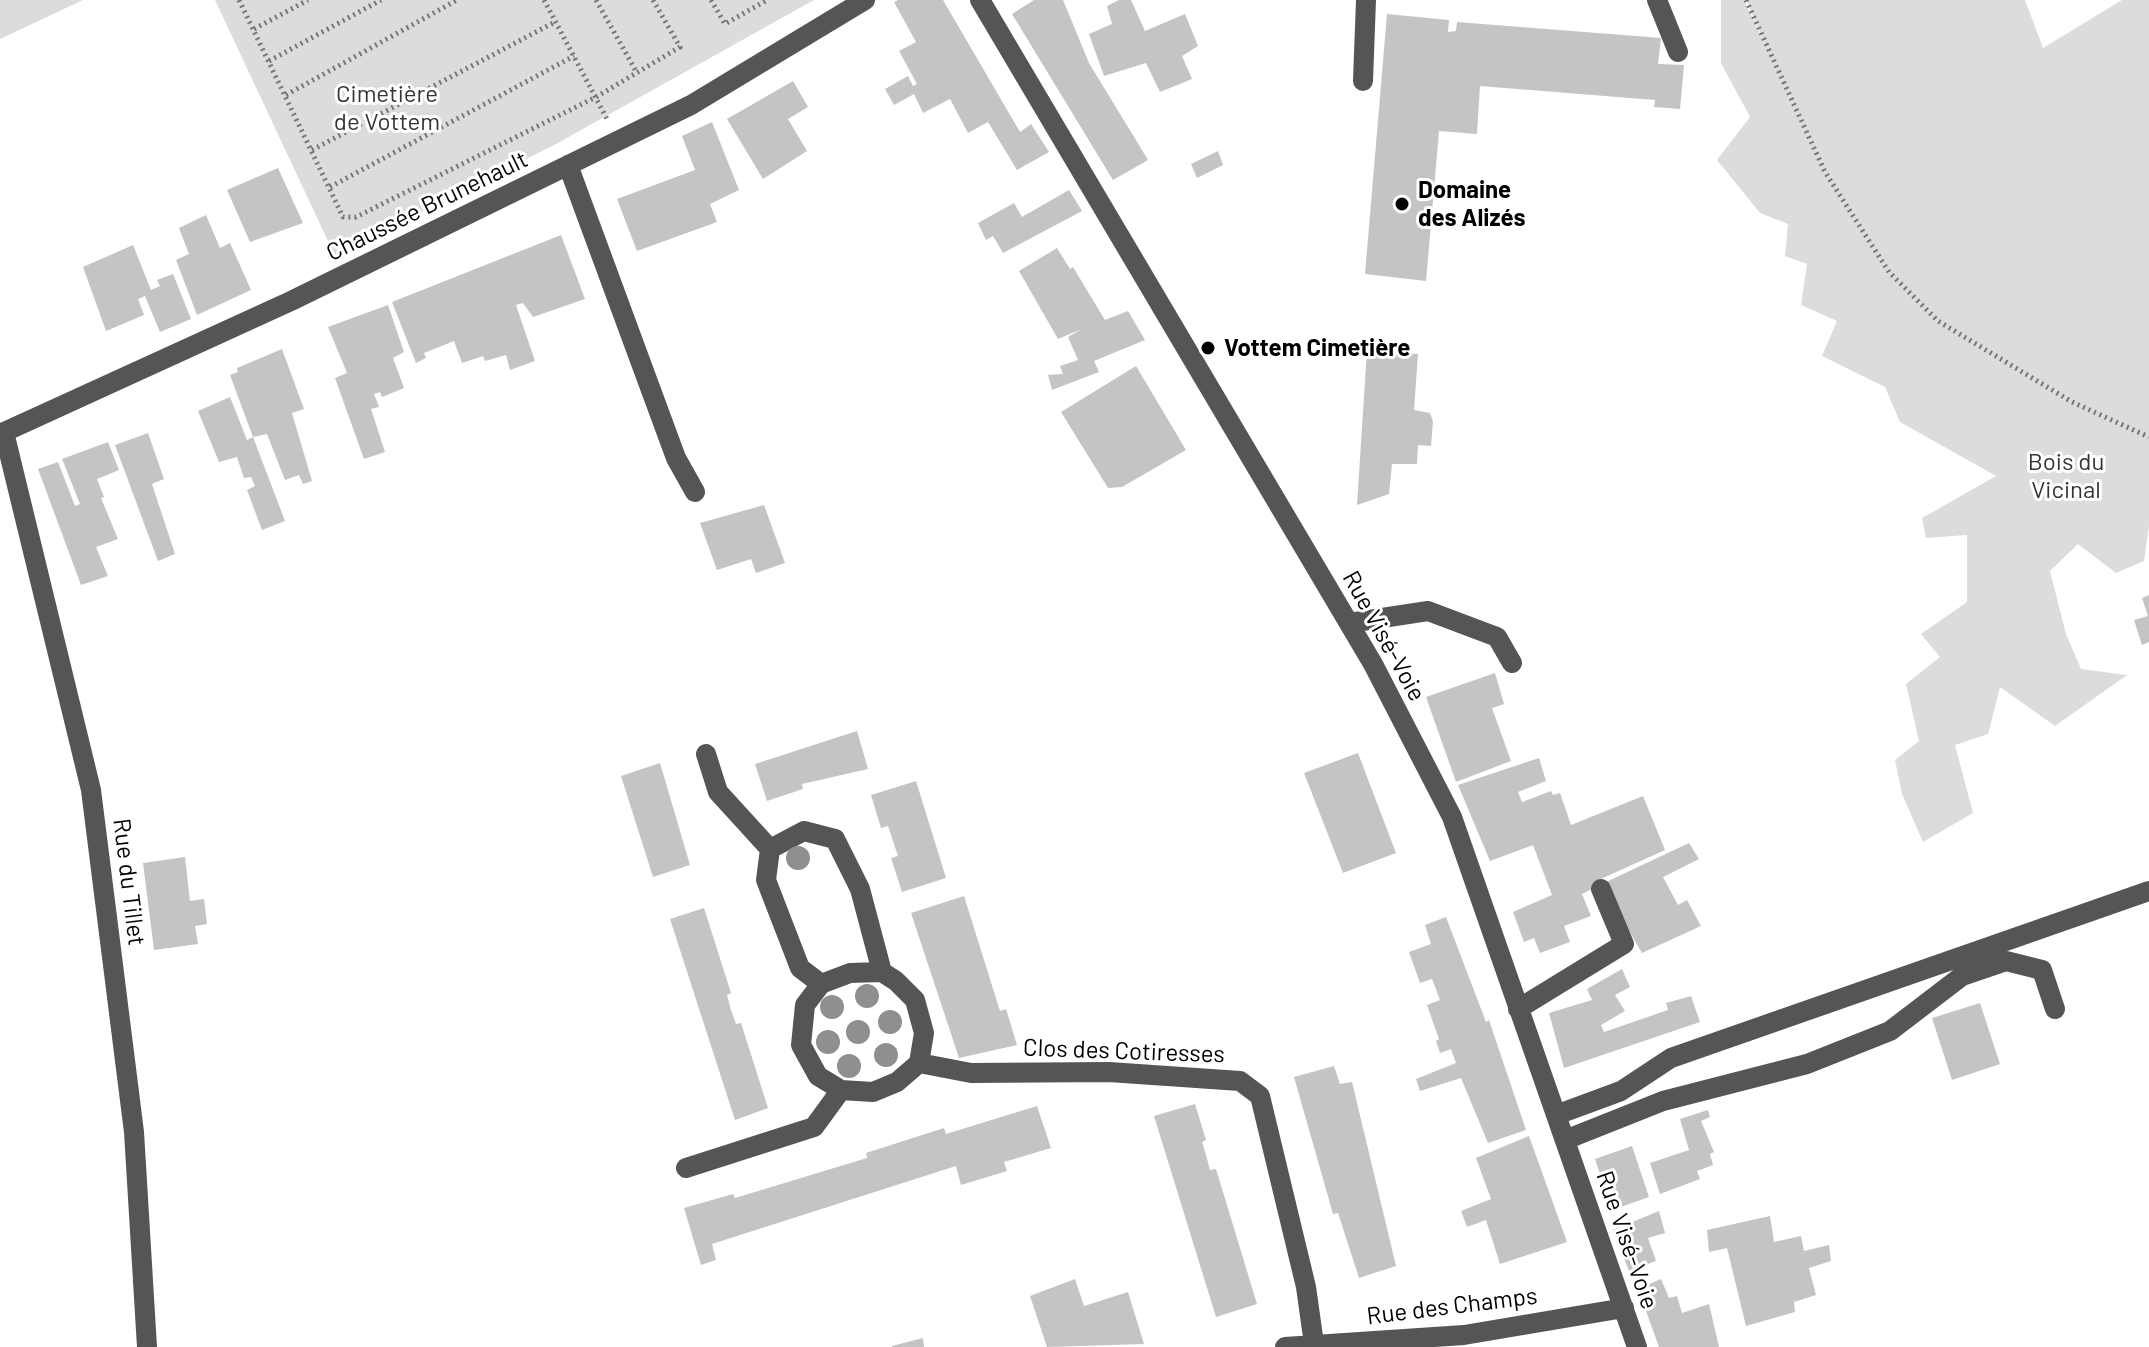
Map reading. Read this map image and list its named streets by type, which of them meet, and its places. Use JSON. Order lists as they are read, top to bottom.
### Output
{
  "streets": {
    "street": [
      "Chaussée Brunehault",
      "Rue Visé-Voie",
      "Rue du Tillet",
      "Clos des Cotiresses",
      "Rue des Champs"
    ]
  },
  "crossings": [
    ["Chaussée Brunehault", "Rue du Tillet"],
    ["Rue Visé-Voie", "Rue des Champs"],
    ["Clos des Cotiresses", "Rue des Champs"]
  ],
  "parks": ["Cimetière de Vottem", "Bois du Vicinal"],
  "places": ["Domaine des Alizés", "Vottem Cimetière"]
}
